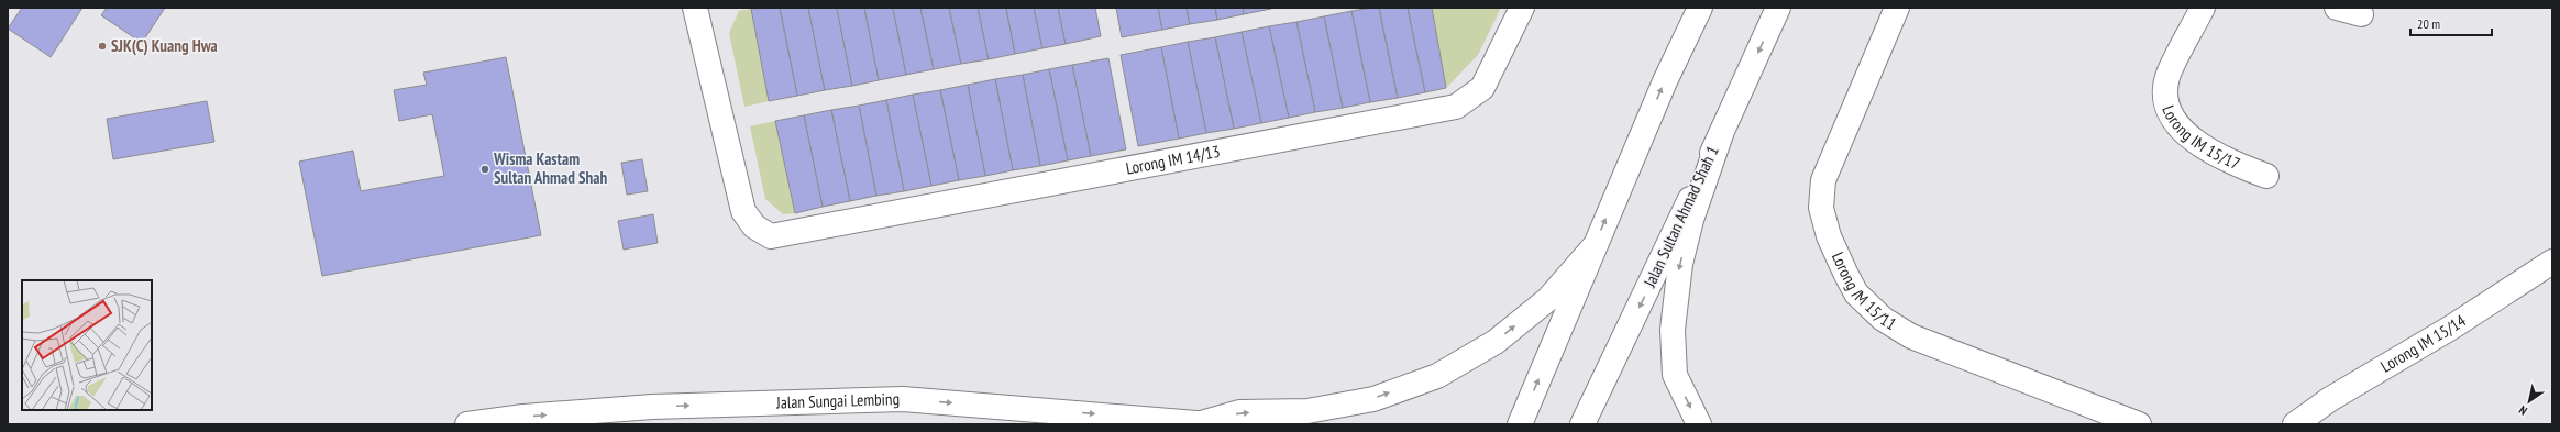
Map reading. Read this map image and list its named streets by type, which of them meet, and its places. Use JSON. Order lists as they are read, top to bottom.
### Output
{
  "streets": {
    "main road": [
      "Lorong IM 15/17",
      "Lorong IM 14/13",
      "Jalan Sultan Ahmad Shah 1",
      "Lorong IM 15/11",
      "Lorong IM 15/14",
      "Jalan Sungai Lembing"
    ]
  },
  "one_way": ["Jalan Sungai Lembing"],
  "places": ["SJK(C) Kuang Hwa", "Wisma Kastam Sultan Ahmad Shah"],
  "scale_bar": "20 m",
  "north": "bottom left"
}
